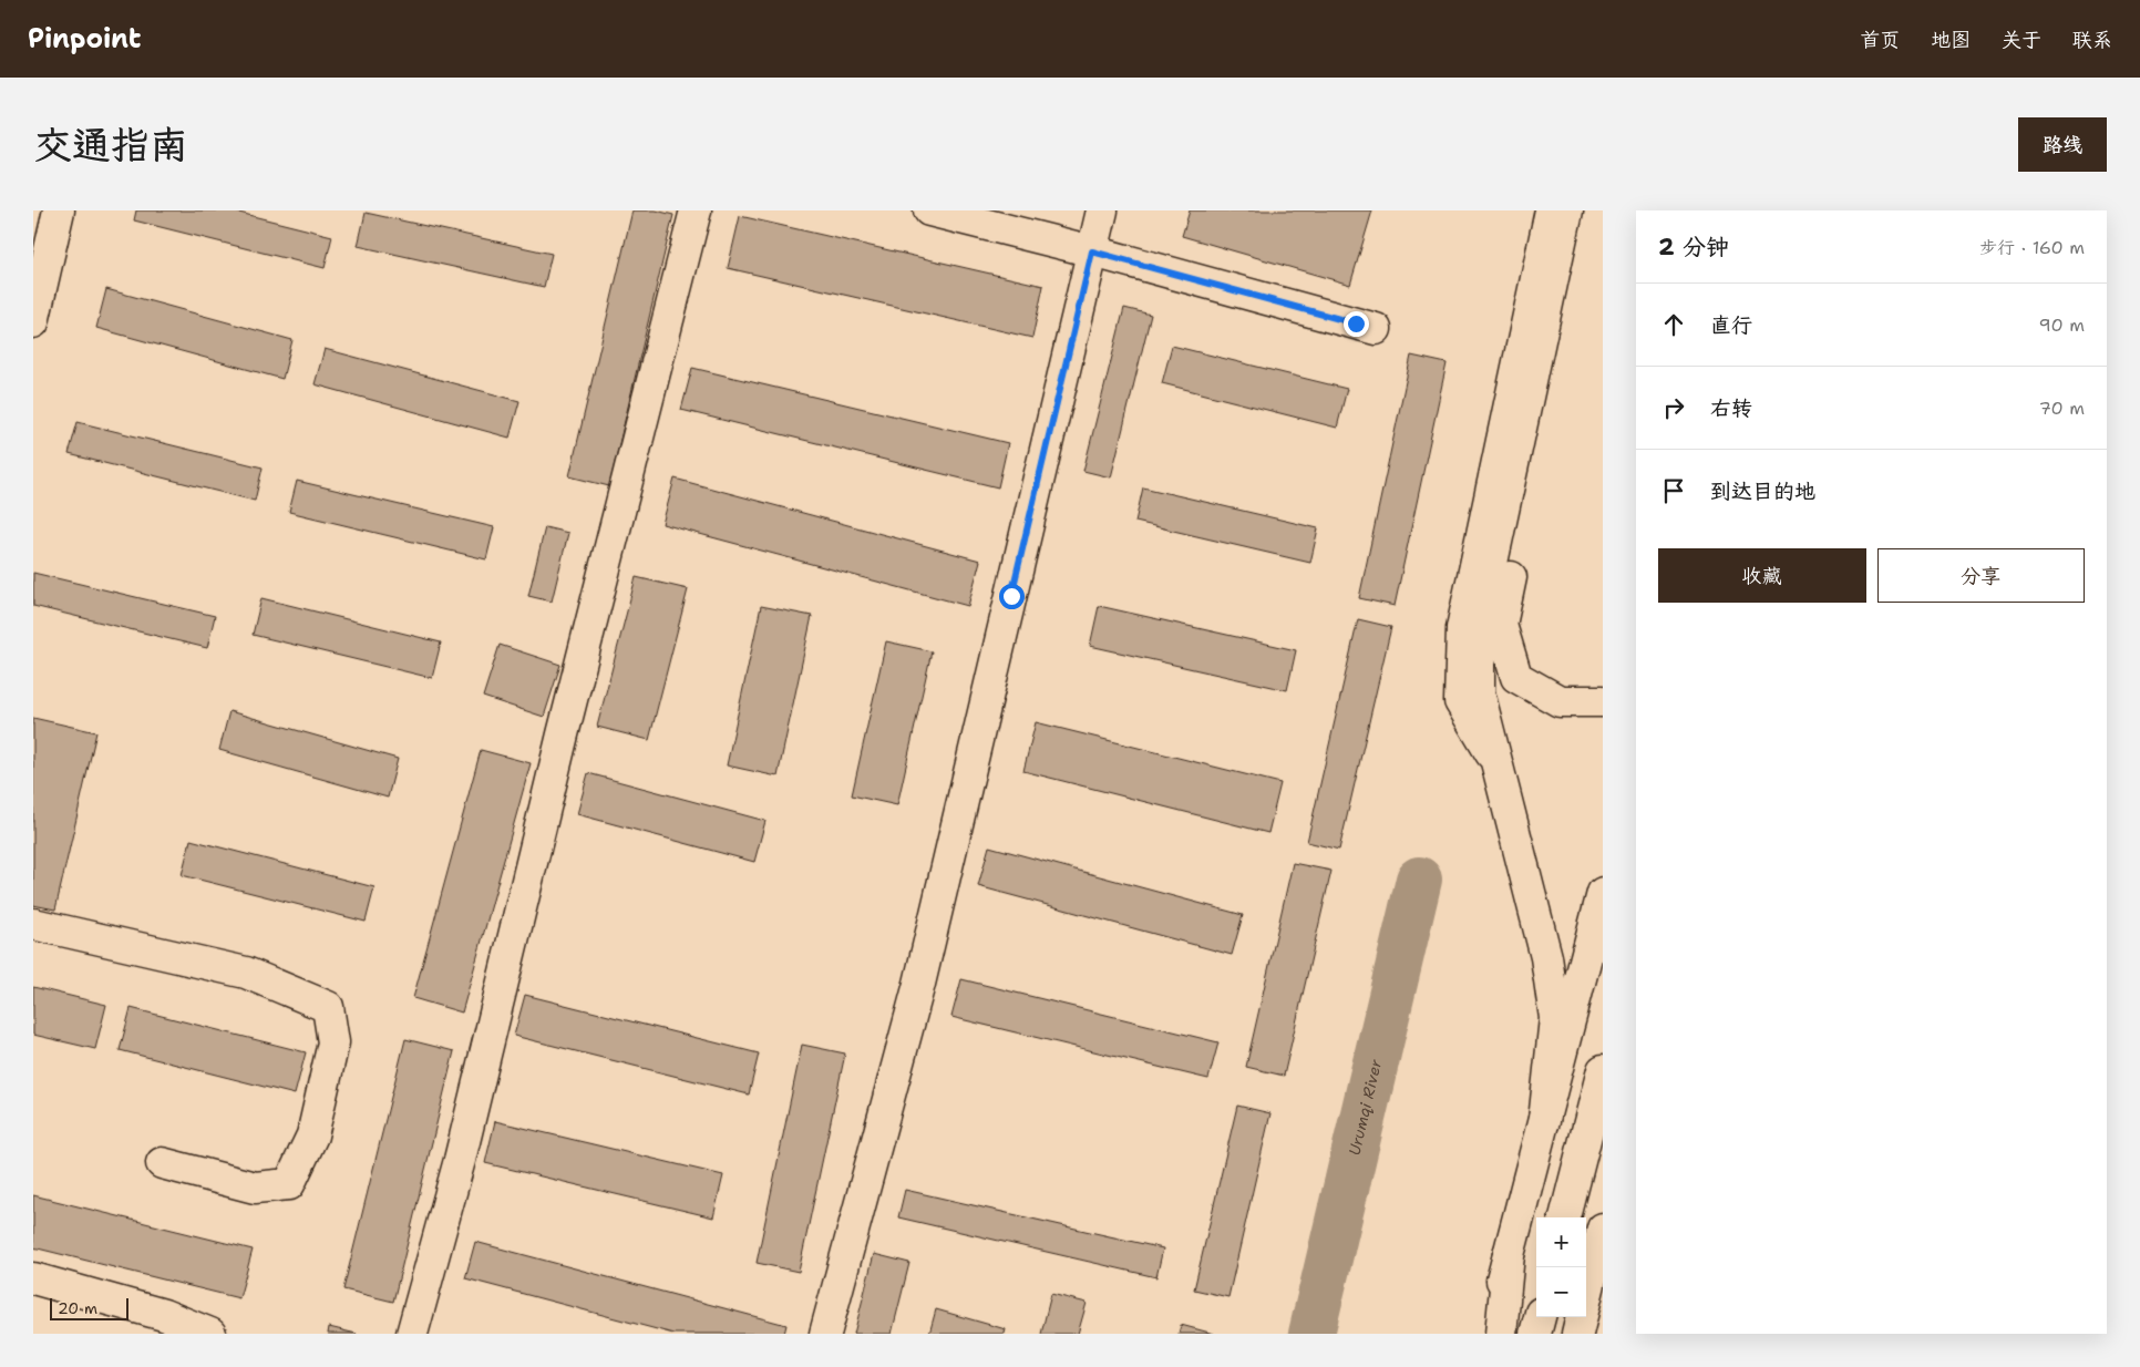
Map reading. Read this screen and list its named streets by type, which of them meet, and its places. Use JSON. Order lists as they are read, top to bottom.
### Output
{
  "water": ["Urumqi River"],
  "scale_bar": "20 m",
  "page": {
    "header": "Pinpoint",
    "nav": [
      "首页",
      "地图",
      "关于",
      "联系"
    ],
    "buttons": [
      "路线",
      ["收藏", "分享"]
    ],
    "title": "交通指南",
    "heading": ["2 分钟", "步行 · 160 m"],
    "list": [
      ["直行", "90 m"],
      ["右转", "70 m"],
      "到达目的地"
    ],
    "map_buttons": ["+", "−"],
    "scale": "20 m"
  }
}
